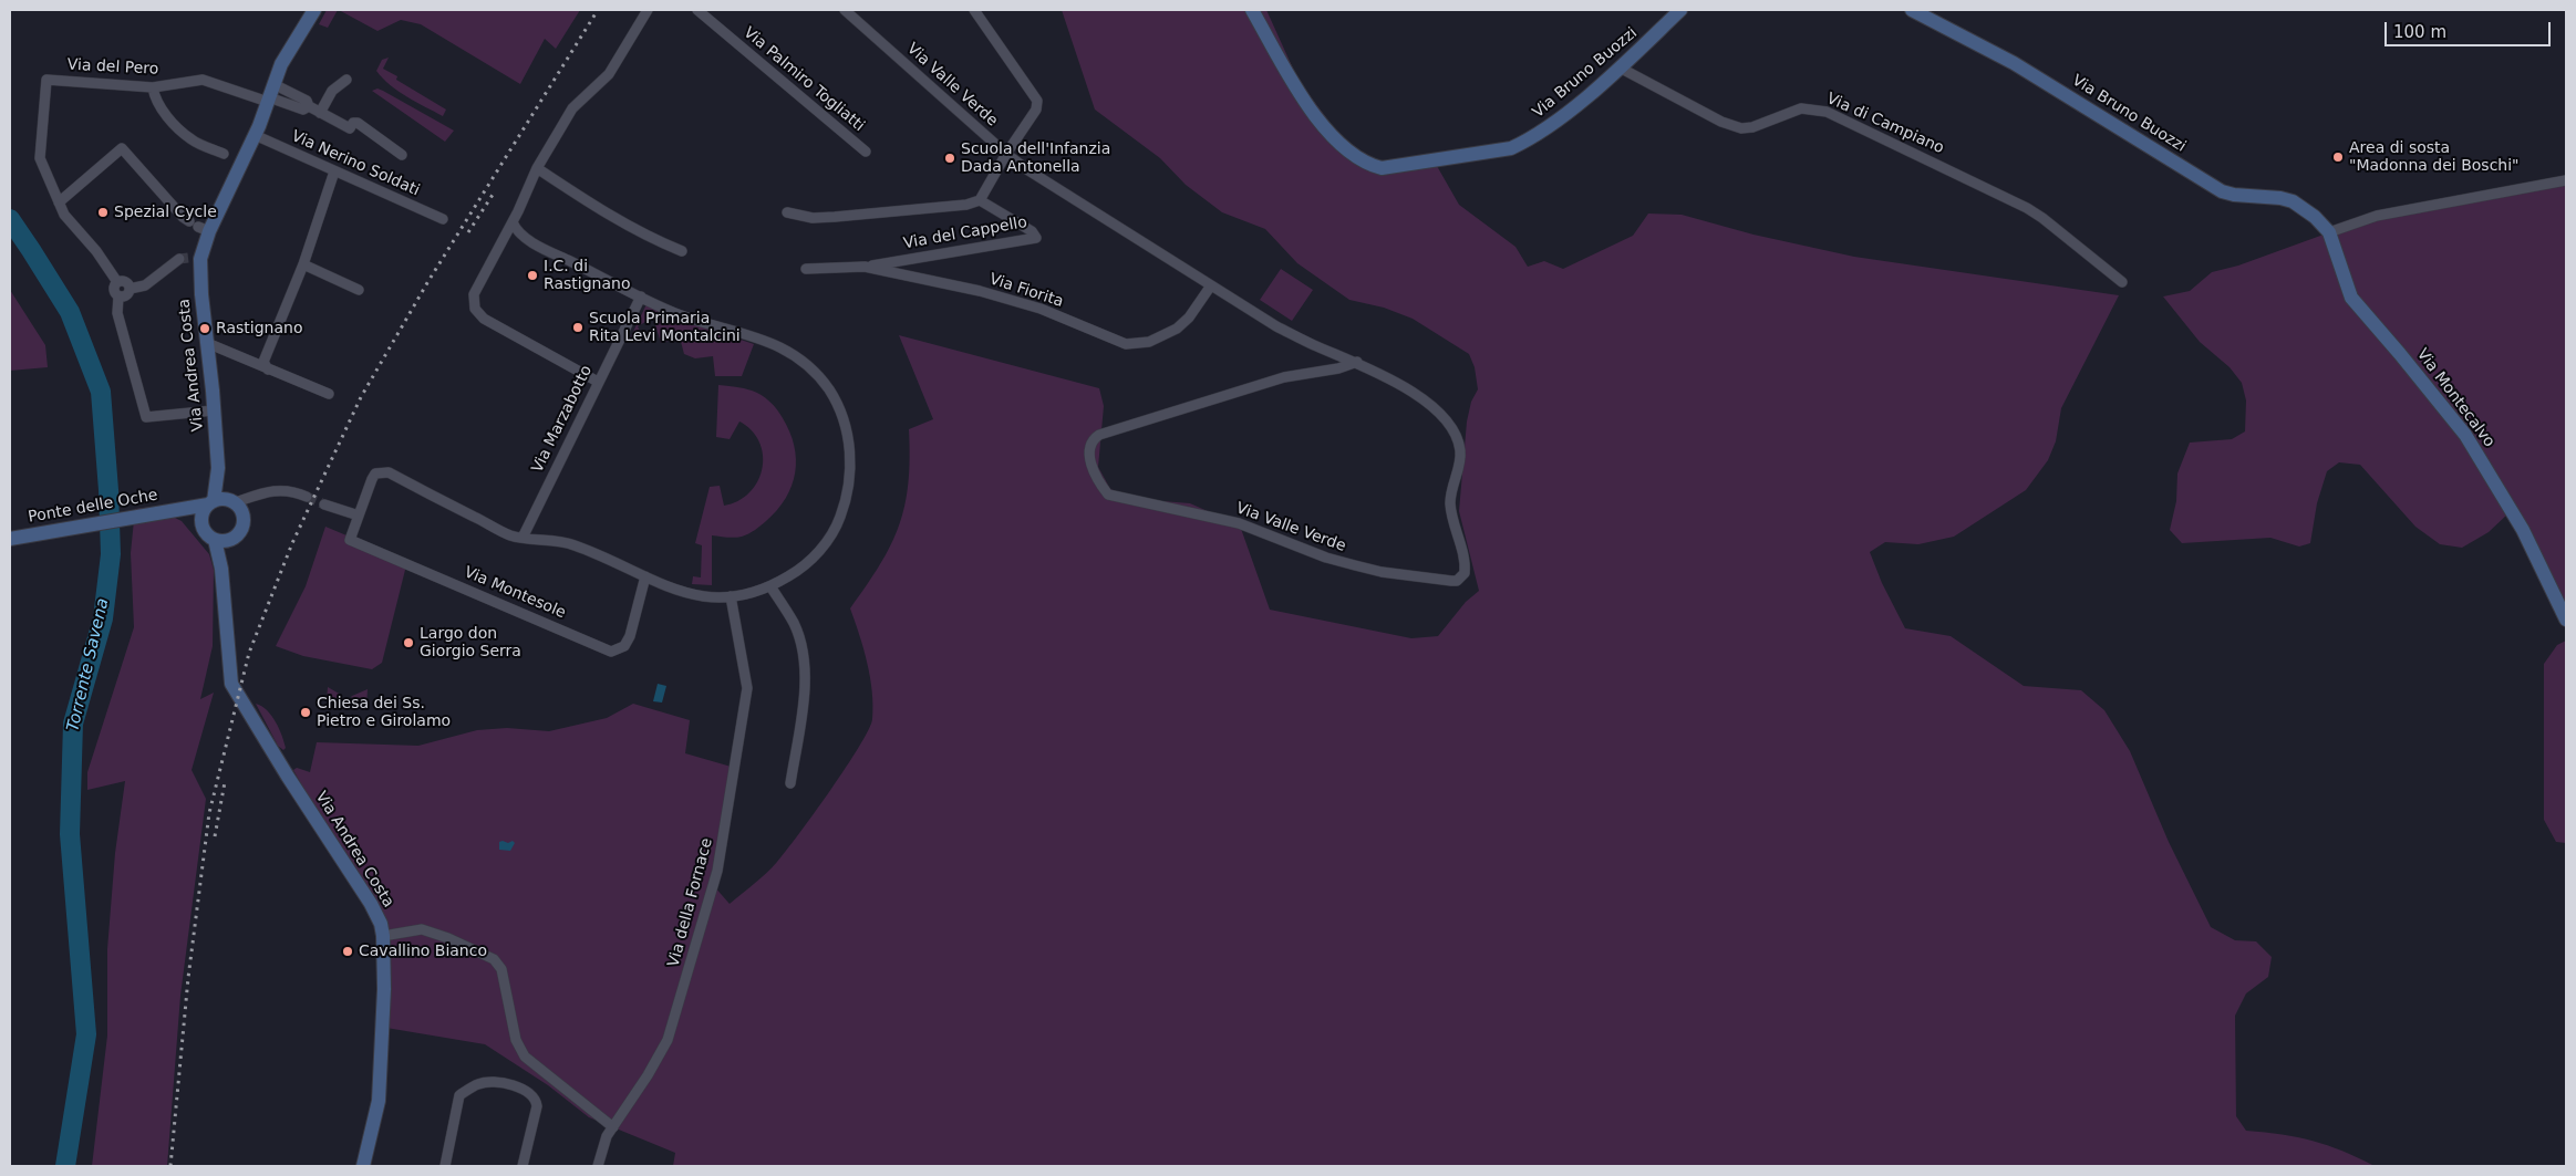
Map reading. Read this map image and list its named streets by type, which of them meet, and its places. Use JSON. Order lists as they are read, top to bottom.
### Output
{
  "streets": {
    "main road": [
      "Via Bruno Buozzi",
      "Via Andrea Costa",
      "Via Montecalvo",
      "Ponte delle Oche"
    ],
    "street": [
      "Via del Pero",
      "Via Palmiro Togliatti",
      "Via Valle Verde",
      "Via di Campiano",
      "Via Nerino Soldati",
      "Via del Cappello",
      "Via Fiorita",
      "Via Marzabotto",
      "Via Montesole",
      "Via della Fornace"
    ]
  },
  "crossings": [
    ["Via del Pero", "Via Andrea Costa"],
    ["Via Bruno Buozzi", "Via di Campiano"],
    ["Via Bruno Buozzi", "Via Montecalvo"],
    ["Via Valle Verde", "Via del Cappello"],
    ["Via Valle Verde", "Via Fiorita"],
    ["Via Nerino Soldati", "Via Andrea Costa"],
    ["Via del Cappello", "Via Fiorita"],
    ["Via Andrea Costa", "Ponte delle Oche"]
  ],
  "water": ["Torrente Savena"],
  "places": [
    "Area di sosta \"Madonna dei Boschi\"",
    "Scuola dell'Infanzia Dada Antonella",
    "Spezial Cycle",
    "I.C. di Rastignano",
    "Scuola Primaria Rita Levi Montalcini",
    "Rastignano",
    "Largo don Giorgio Serra",
    "Chiesa dei Ss. Pietro e Girolamo",
    "Cavallino Bianco"
  ],
  "scale_bar": "100 m"
}
